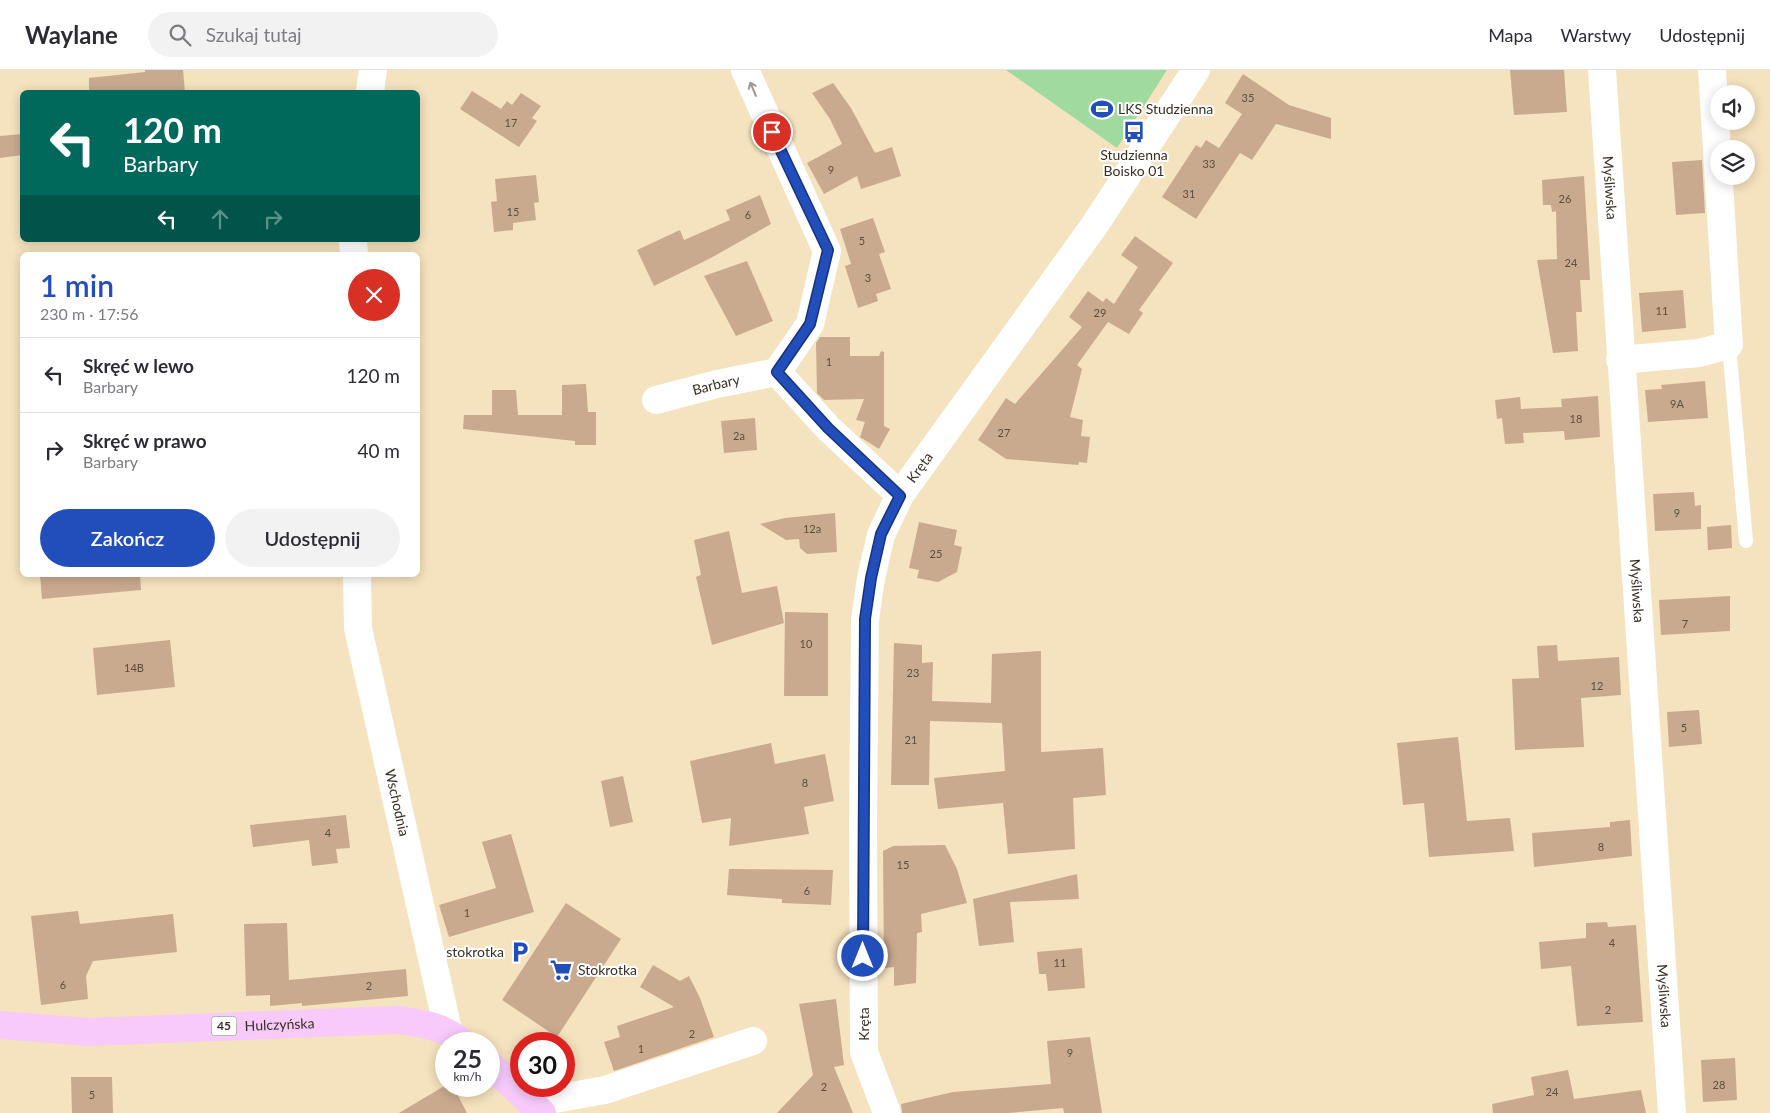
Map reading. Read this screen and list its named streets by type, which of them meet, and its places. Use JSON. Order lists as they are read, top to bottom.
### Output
{
  "streets": {
    "main road": ["Hulczyńska", "45"],
    "street": [
      "Myśliwska",
      "Barbary",
      "Kręta",
      "Wschodnia"
    ]
  },
  "places": {
    "sports": ["LKS Studzienna"],
    "bus stop": ["Studzienna Boisko 01"],
    "parking": ["stokrotka"],
    "supermarket": ["Stokrotka"]
  },
  "house_numbers": [
    "35",
    "17",
    "33",
    "9",
    "31",
    "26",
    "15",
    "6",
    "5",
    "24",
    "3",
    "11",
    "29",
    "1",
    "9A",
    "18",
    "27",
    "2a",
    "9",
    "12a",
    "25",
    "7",
    "10",
    "14B",
    "23",
    "12",
    "5",
    "21",
    "8",
    "4",
    "8",
    "15",
    "6",
    "1",
    "4",
    "11",
    "6",
    "2",
    "2",
    "2",
    "1",
    "9",
    "28",
    "2",
    "24",
    "5"
  ],
  "page": {
    "header": "Waylane",
    "search": "Szukaj tutaj",
    "nav": ["Mapa", "Warstwy", "Udostępnij"],
    "turn": ["120 m", "Barbary"],
    "heading": ["1 min", "230 m · 17:56"],
    "list": [
      {
        "name": "Skręć w lewo",
        "note": "Barbary",
        "value": "120 m"
      },
      {
        "name": "Skręć w prawo",
        "note": "Barbary",
        "value": "40 m"
      }
    ],
    "buttons": ["Zakończ", "Udostępnij"],
    "speed": "25 km/h",
    "limit": "30"
  }
}
